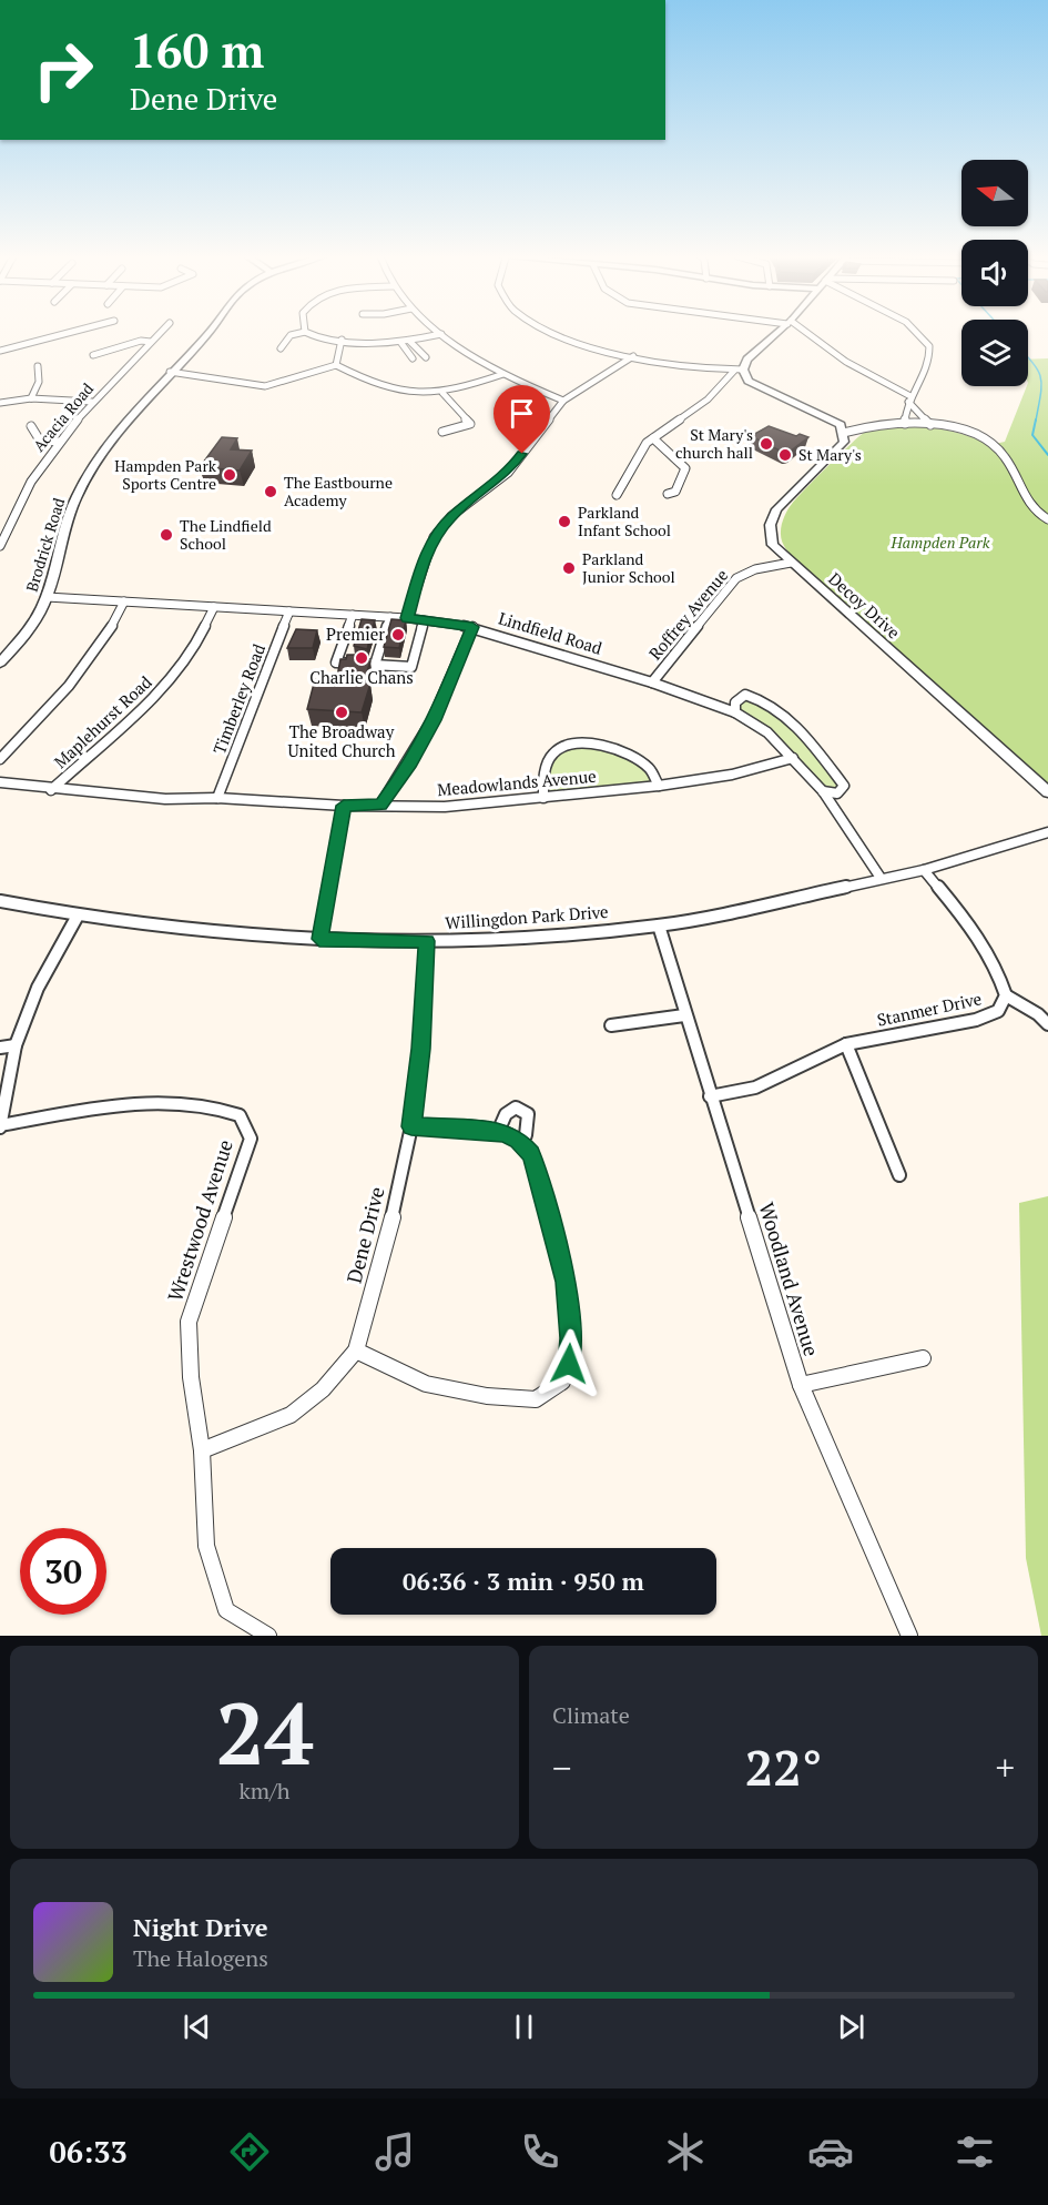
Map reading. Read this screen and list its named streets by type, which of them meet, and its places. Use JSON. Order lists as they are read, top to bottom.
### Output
{
  "streets": {
    "street": [
      "Acacia Road",
      "Brodrick Road",
      "Decoy Drive",
      "Roffrey Avenue",
      "Lindfield Road",
      "Timberley Road",
      "Maplehurst Road",
      "Meadowlands Avenue",
      "Willingdon Park Drive",
      "Stanmer Drive",
      "Wrestwood Avenue",
      "Dene Drive",
      "Woodland Avenue"
    ]
  },
  "crossings": [
    ["Brodrick Road", "Lindfield Road"],
    ["Decoy Drive", "Roffrey Avenue"],
    ["Roffrey Avenue", "Lindfield Road"],
    ["Lindfield Road", "Timberley Road"],
    ["Lindfield Road", "Maplehurst Road"],
    ["Lindfield Road", "Meadowlands Avenue"],
    ["Lindfield Road", "Willingdon Park Drive"],
    ["Timberley Road", "Meadowlands Avenue"],
    ["Maplehurst Road", "Meadowlands Avenue"],
    ["Willingdon Park Drive", "Stanmer Drive"],
    ["Willingdon Park Drive", "Dene Drive"],
    ["Willingdon Park Drive", "Woodland Avenue"],
    ["Stanmer Drive", "Woodland Avenue"],
    ["Wrestwood Avenue", "Dene Drive"]
  ],
  "parks": ["Hampden Park"],
  "places": [
    "St Mary's church hall",
    "St Mary's",
    "Hampden Park Sports Centre",
    "The Eastbourne Academy",
    "Parkland Infant School",
    "The Lindfield School",
    "Parkland Junior School",
    "Premier",
    "Charlie Chans",
    "The Broadway United Church"
  ],
  "north": "left",
  "page": {
    "turn": ["160 m", "Dene Drive"],
    "limit": "30",
    "trip": "06:36 · 3 min · 950 m",
    "tile": [
      ["24", "km/h"],
      "Climate"
    ],
    "heat": ["−", "22°", "+"],
    "song": ["Night Drive", "The Halogens"],
    "tabs": "06:33"
  }
}
